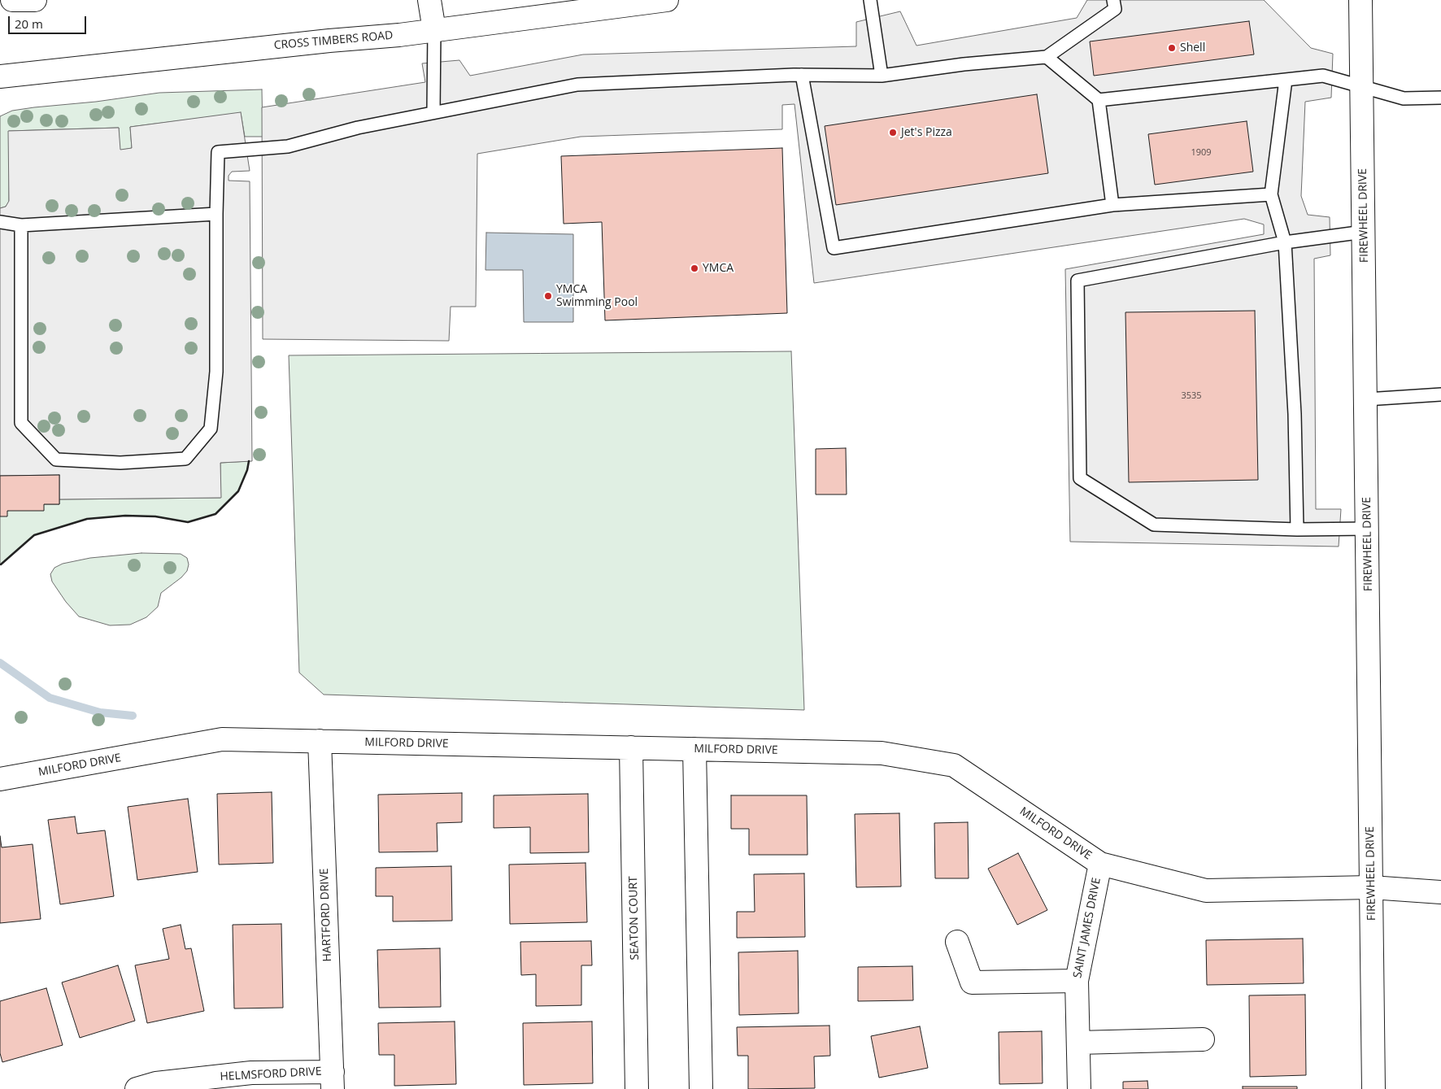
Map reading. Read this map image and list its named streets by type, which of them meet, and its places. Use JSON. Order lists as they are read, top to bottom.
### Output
{
  "streets": {
    "street": [
      "CROSS TIMBERS ROAD",
      "FIREWHEEL DRIVE",
      "MILFORD DRIVE",
      "HARTFORD DRIVE",
      "SEATON COURT",
      "SAINT JAMES DRIVE",
      "HELMSFORD DRIVE"
    ]
  },
  "crossings": [
    ["FIREWHEEL DRIVE", "MILFORD DRIVE"],
    ["MILFORD DRIVE", "HARTFORD DRIVE"],
    ["MILFORD DRIVE", "SEATON COURT"],
    ["MILFORD DRIVE", "SAINT JAMES DRIVE"],
    ["HARTFORD DRIVE", "HELMSFORD DRIVE"]
  ],
  "places": [
    "Shell",
    "Jet's Pizza",
    "YMCA",
    "YMCA Swimming Pool"
  ],
  "house_numbers": ["1909", "3535"],
  "scale_bar": "20 m"
}
